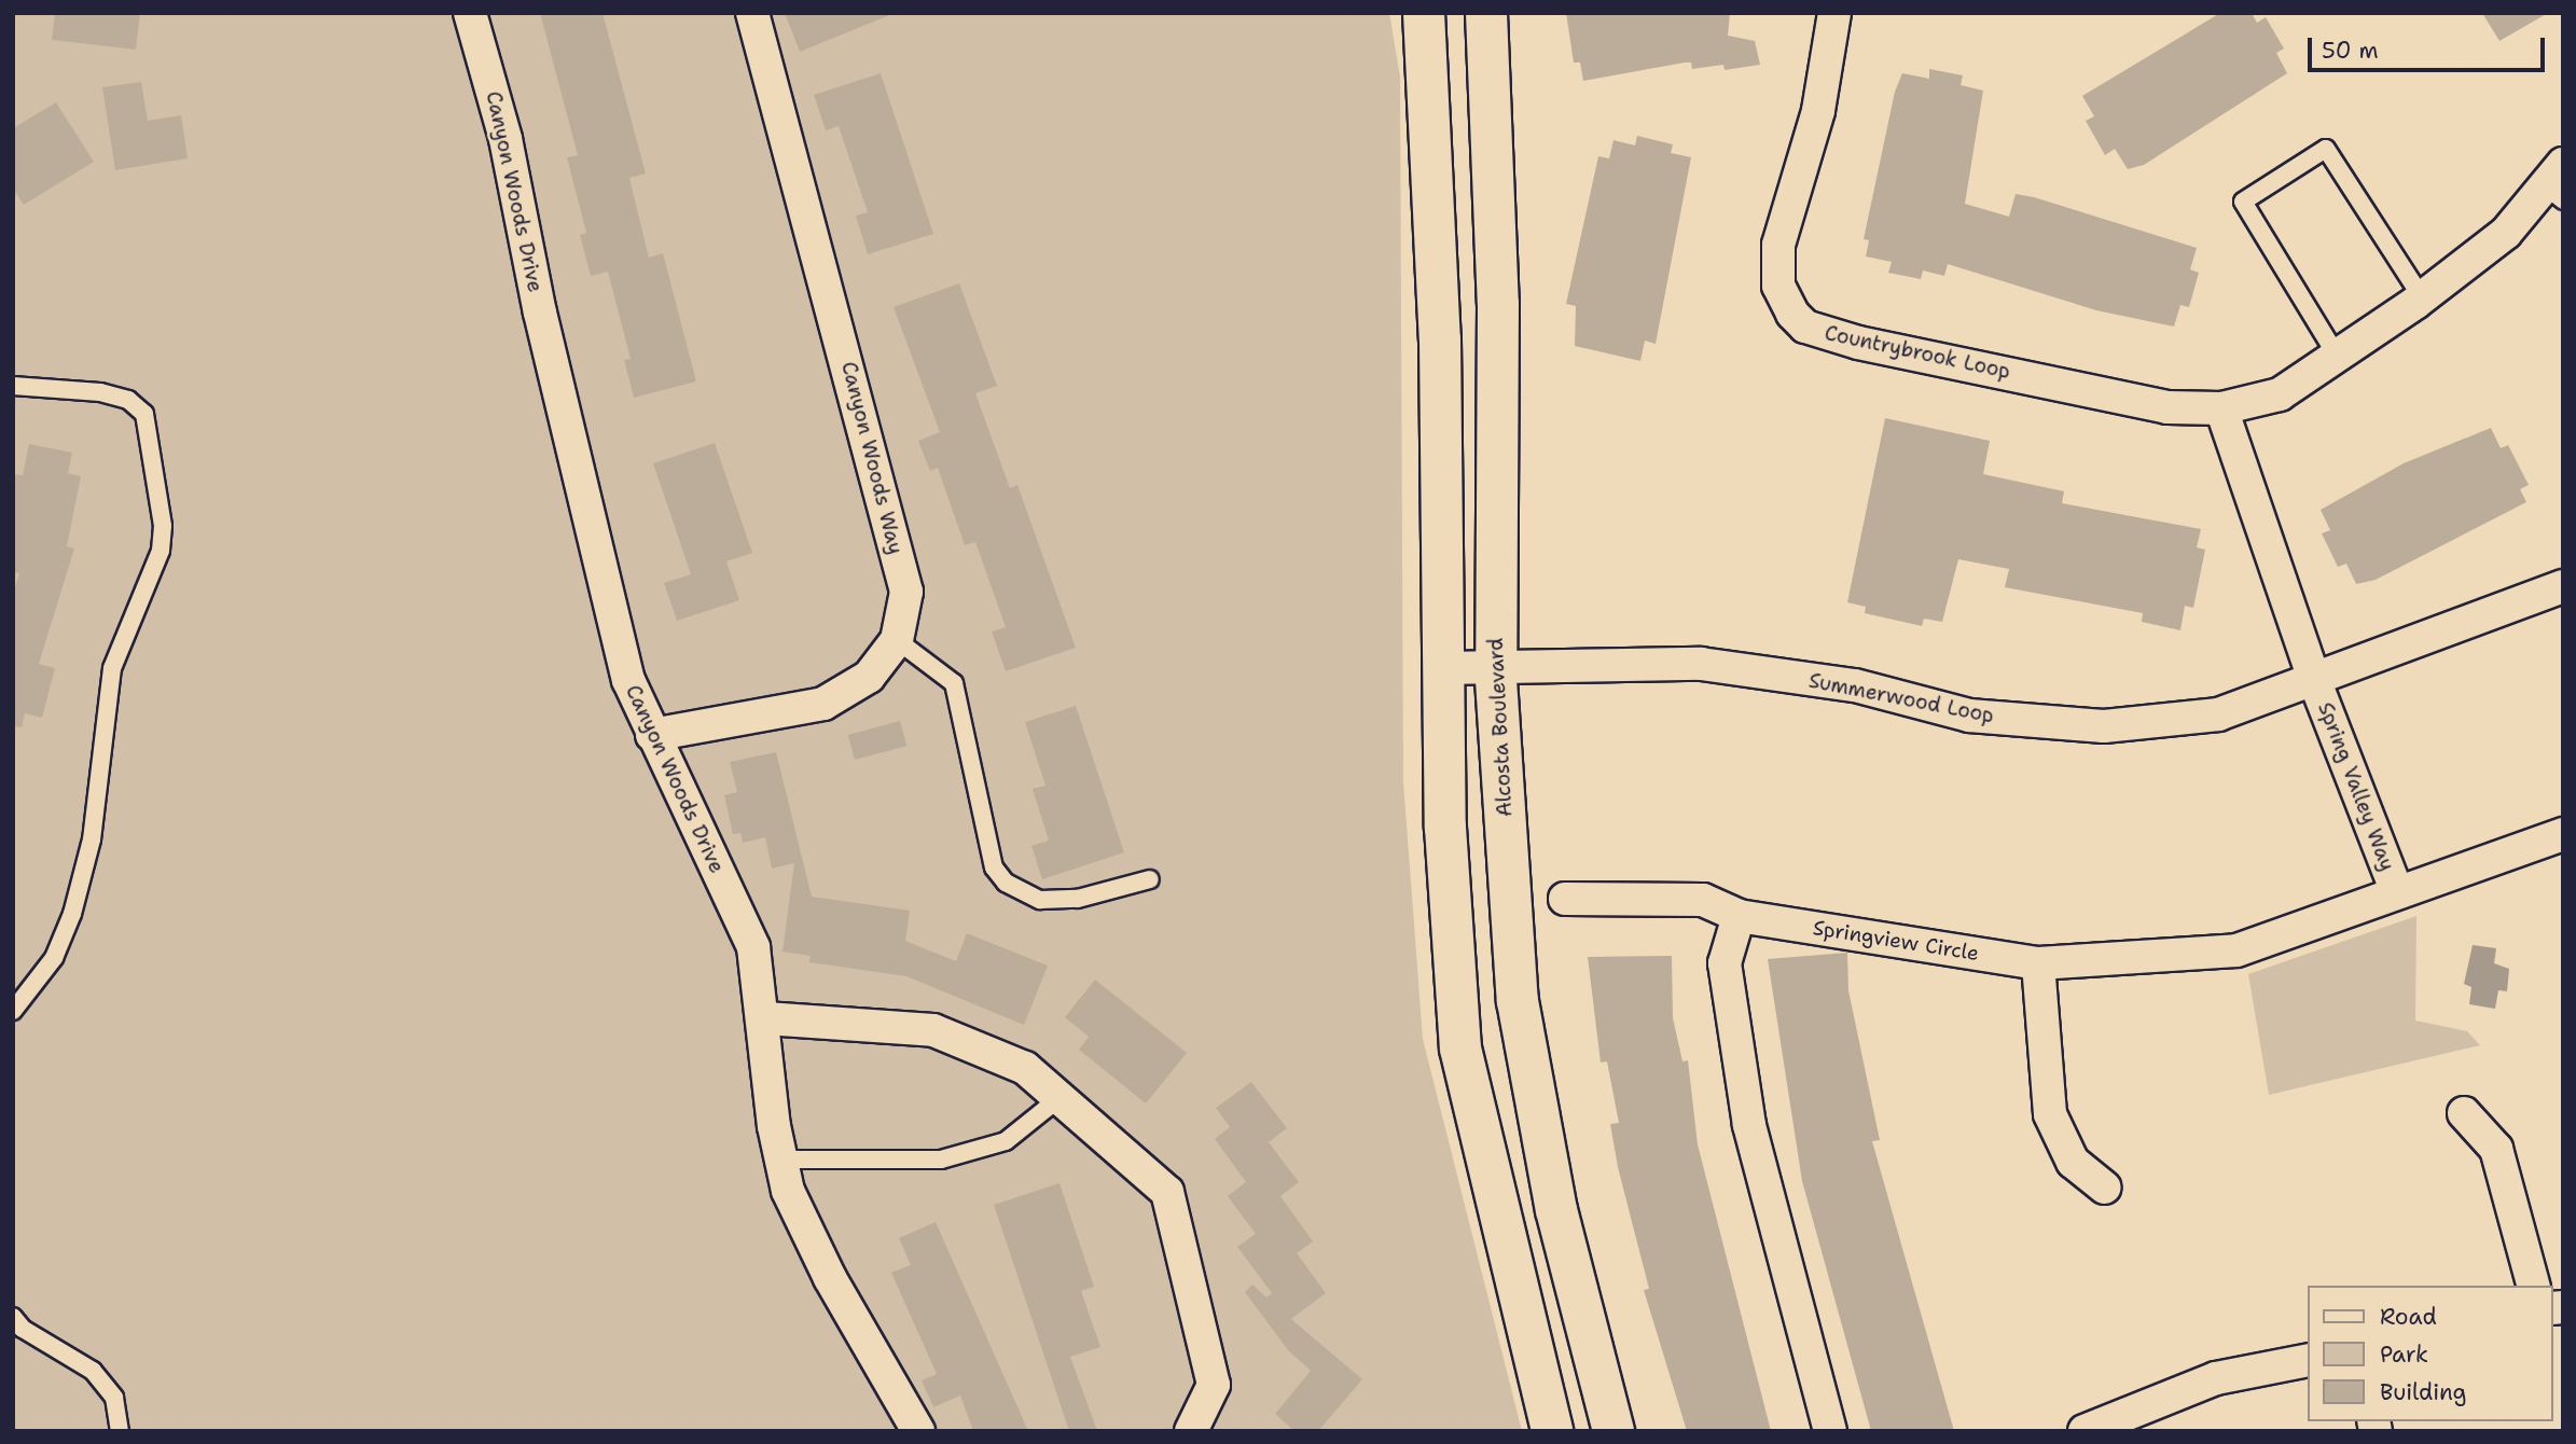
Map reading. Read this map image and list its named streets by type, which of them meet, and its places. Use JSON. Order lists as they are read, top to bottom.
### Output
{
  "streets": {
    "main road": ["Alcosta Boulevard"],
    "street": [
      "Canyon Woods Drive",
      "Countrybrook Loop",
      "Canyon Woods Way",
      "Summerwood Loop",
      "Spring Valley Way",
      "Springview Circle"
    ]
  },
  "crossings": [
    ["Canyon Woods Drive", "Canyon Woods Way"],
    ["Summerwood Loop", "Alcosta Boulevard"],
    ["Summerwood Loop", "Spring Valley Way"],
    ["Spring Valley Way", "Springview Circle"]
  ],
  "legend": ["Road", "Park", "Building"],
  "scale_bar": "50 m"
}
